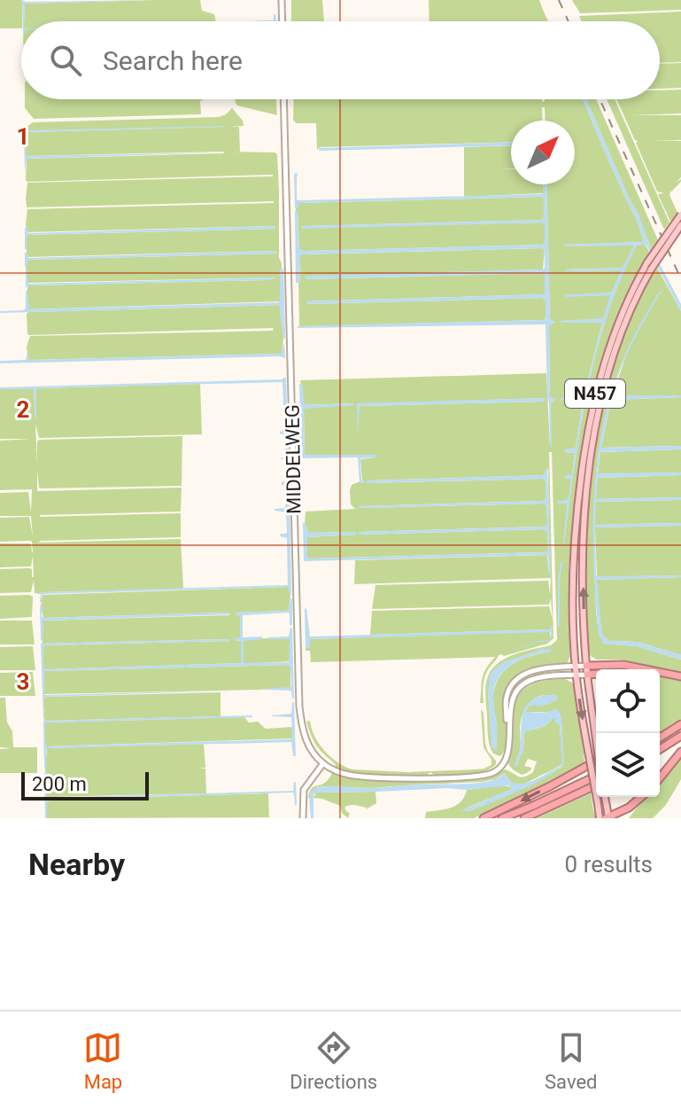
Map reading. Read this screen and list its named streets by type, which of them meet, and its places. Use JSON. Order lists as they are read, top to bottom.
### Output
{
  "streets": {
    "main road": ["N457"],
    "street": ["MIDDELWEG"]
  },
  "scale_bar": "200 m",
  "north": "top right",
  "page": {
    "search": "Search here",
    "scale": "200 m",
    "heading": ["Nearby", "0 results"],
    "nav": ["Map", "Directions", "Saved"]
  },
  "grid": {
    "rows": ["1", "2", "3"]
  }
}
